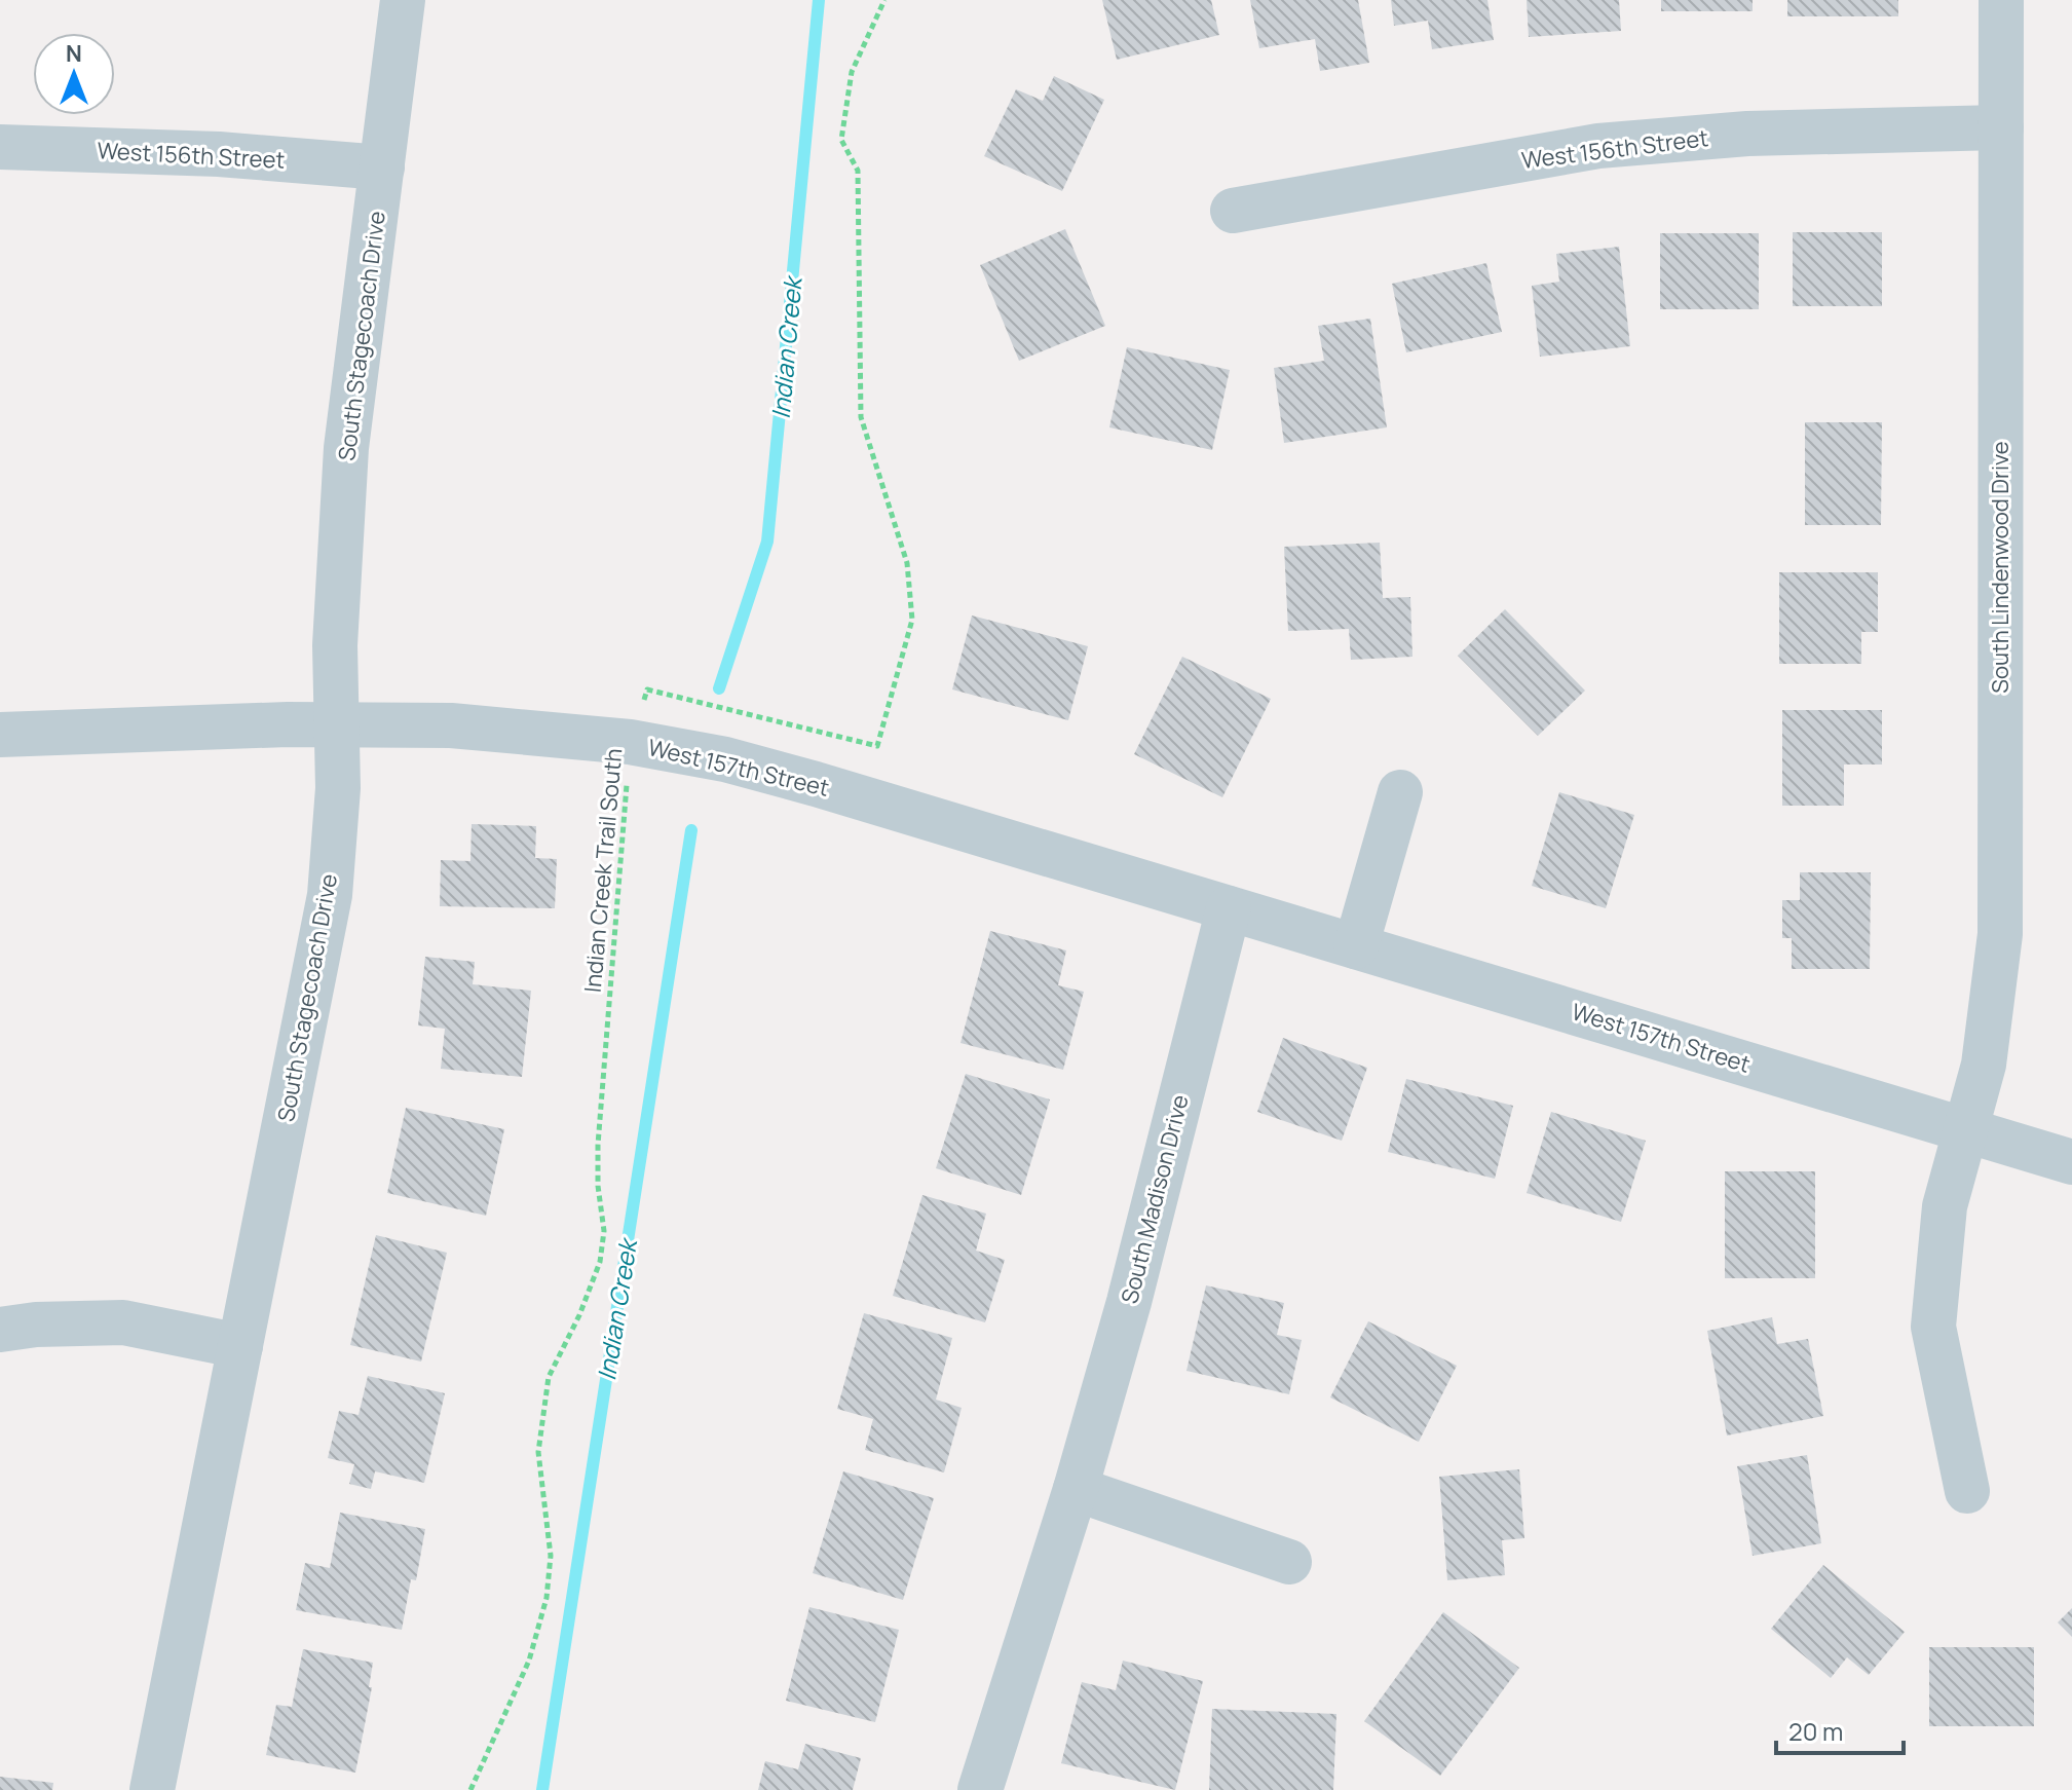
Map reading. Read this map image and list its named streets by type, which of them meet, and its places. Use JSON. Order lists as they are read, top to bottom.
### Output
{
  "streets": {
    "street": [
      "West 156th Street",
      "South Stagecoach Drive",
      "South Lindenwood Drive",
      "West 157th Street",
      "South Madison Drive"
    ],
    "path": ["Indian Creek Trail South"]
  },
  "crossings": [
    ["West 156th Street", "South Stagecoach Drive"],
    ["West 156th Street", "South Lindenwood Drive"],
    ["South Stagecoach Drive", "West 157th Street"],
    ["South Lindenwood Drive", "West 157th Street"],
    ["West 157th Street", "Indian Creek Trail South"],
    ["West 157th Street", "South Madison Drive"]
  ],
  "water": ["Indian Creek"],
  "scale_bar": "20 m",
  "north": "top"
}
